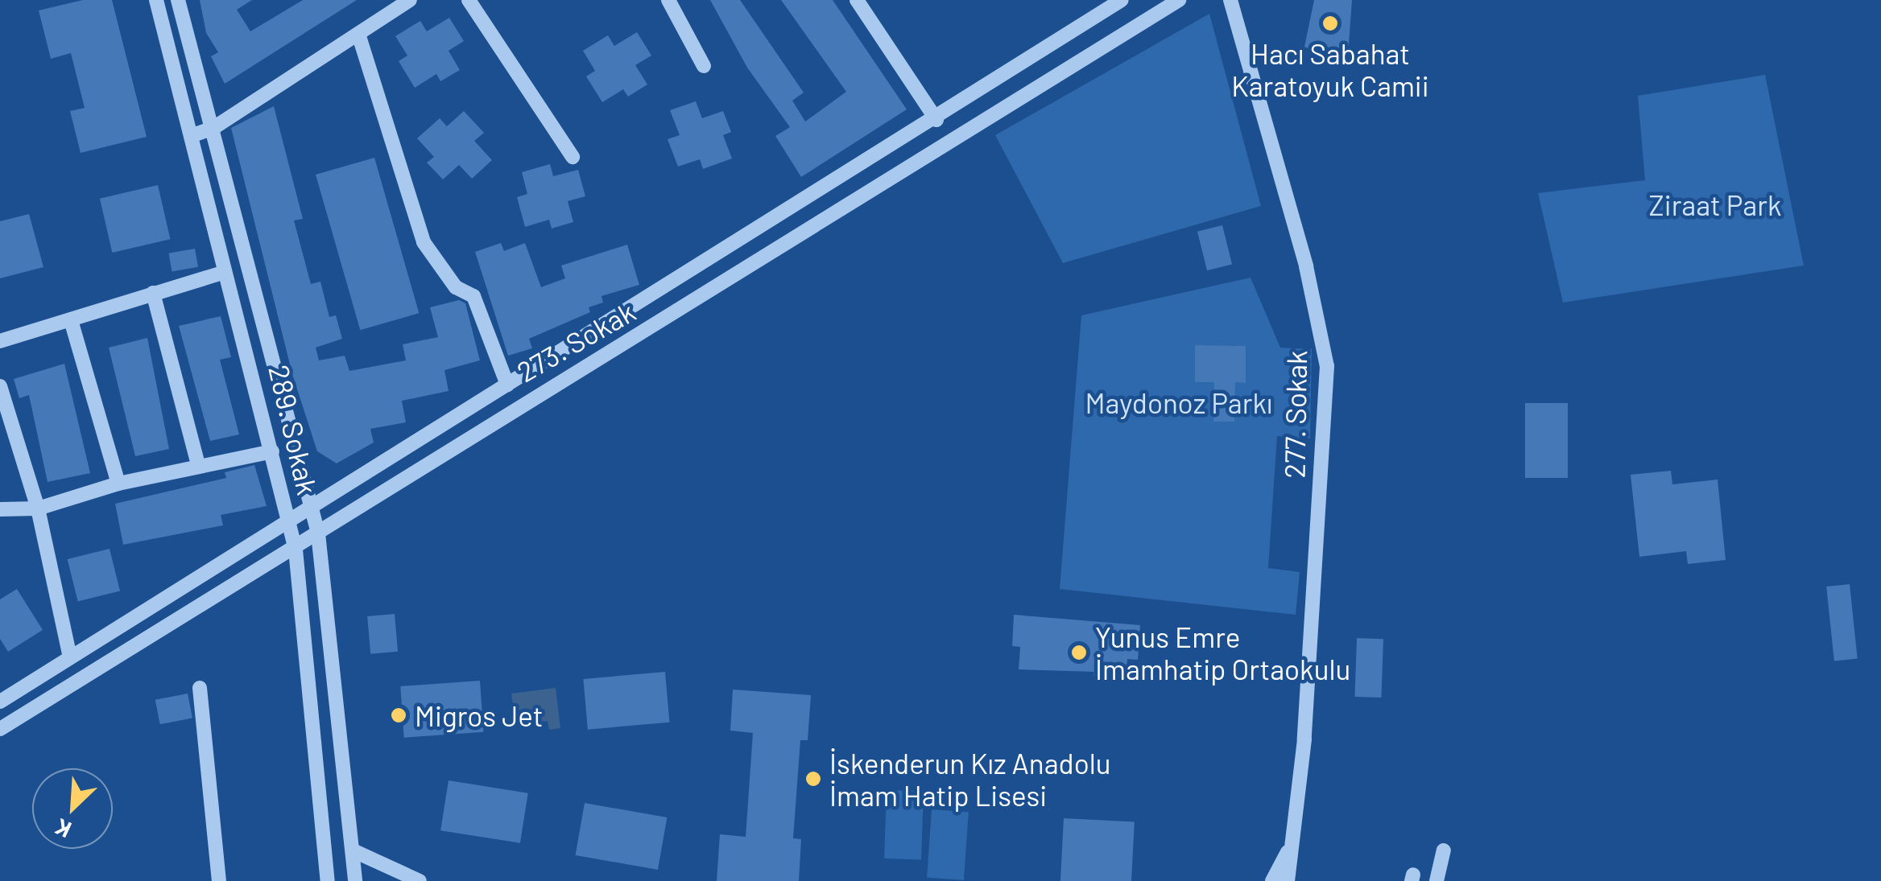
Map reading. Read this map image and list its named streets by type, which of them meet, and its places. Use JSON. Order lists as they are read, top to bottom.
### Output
{
  "streets": {
    "street": ["273. Sokak", "277. Sokak", "289. Sokak"]
  },
  "crossings": [
    ["273. Sokak", "289. Sokak"]
  ],
  "parks": ["Ziraat Park", "Maydonoz Parkı"],
  "places": [
    "Hacı Sabahat Karatoyuk Camii",
    "Yunus Emre İmamhatip Ortaokulu",
    "Migros Jet",
    "İskenderun Kız Anadolu İmam Hatip Lisesi"
  ],
  "north": "bottom left"
}
